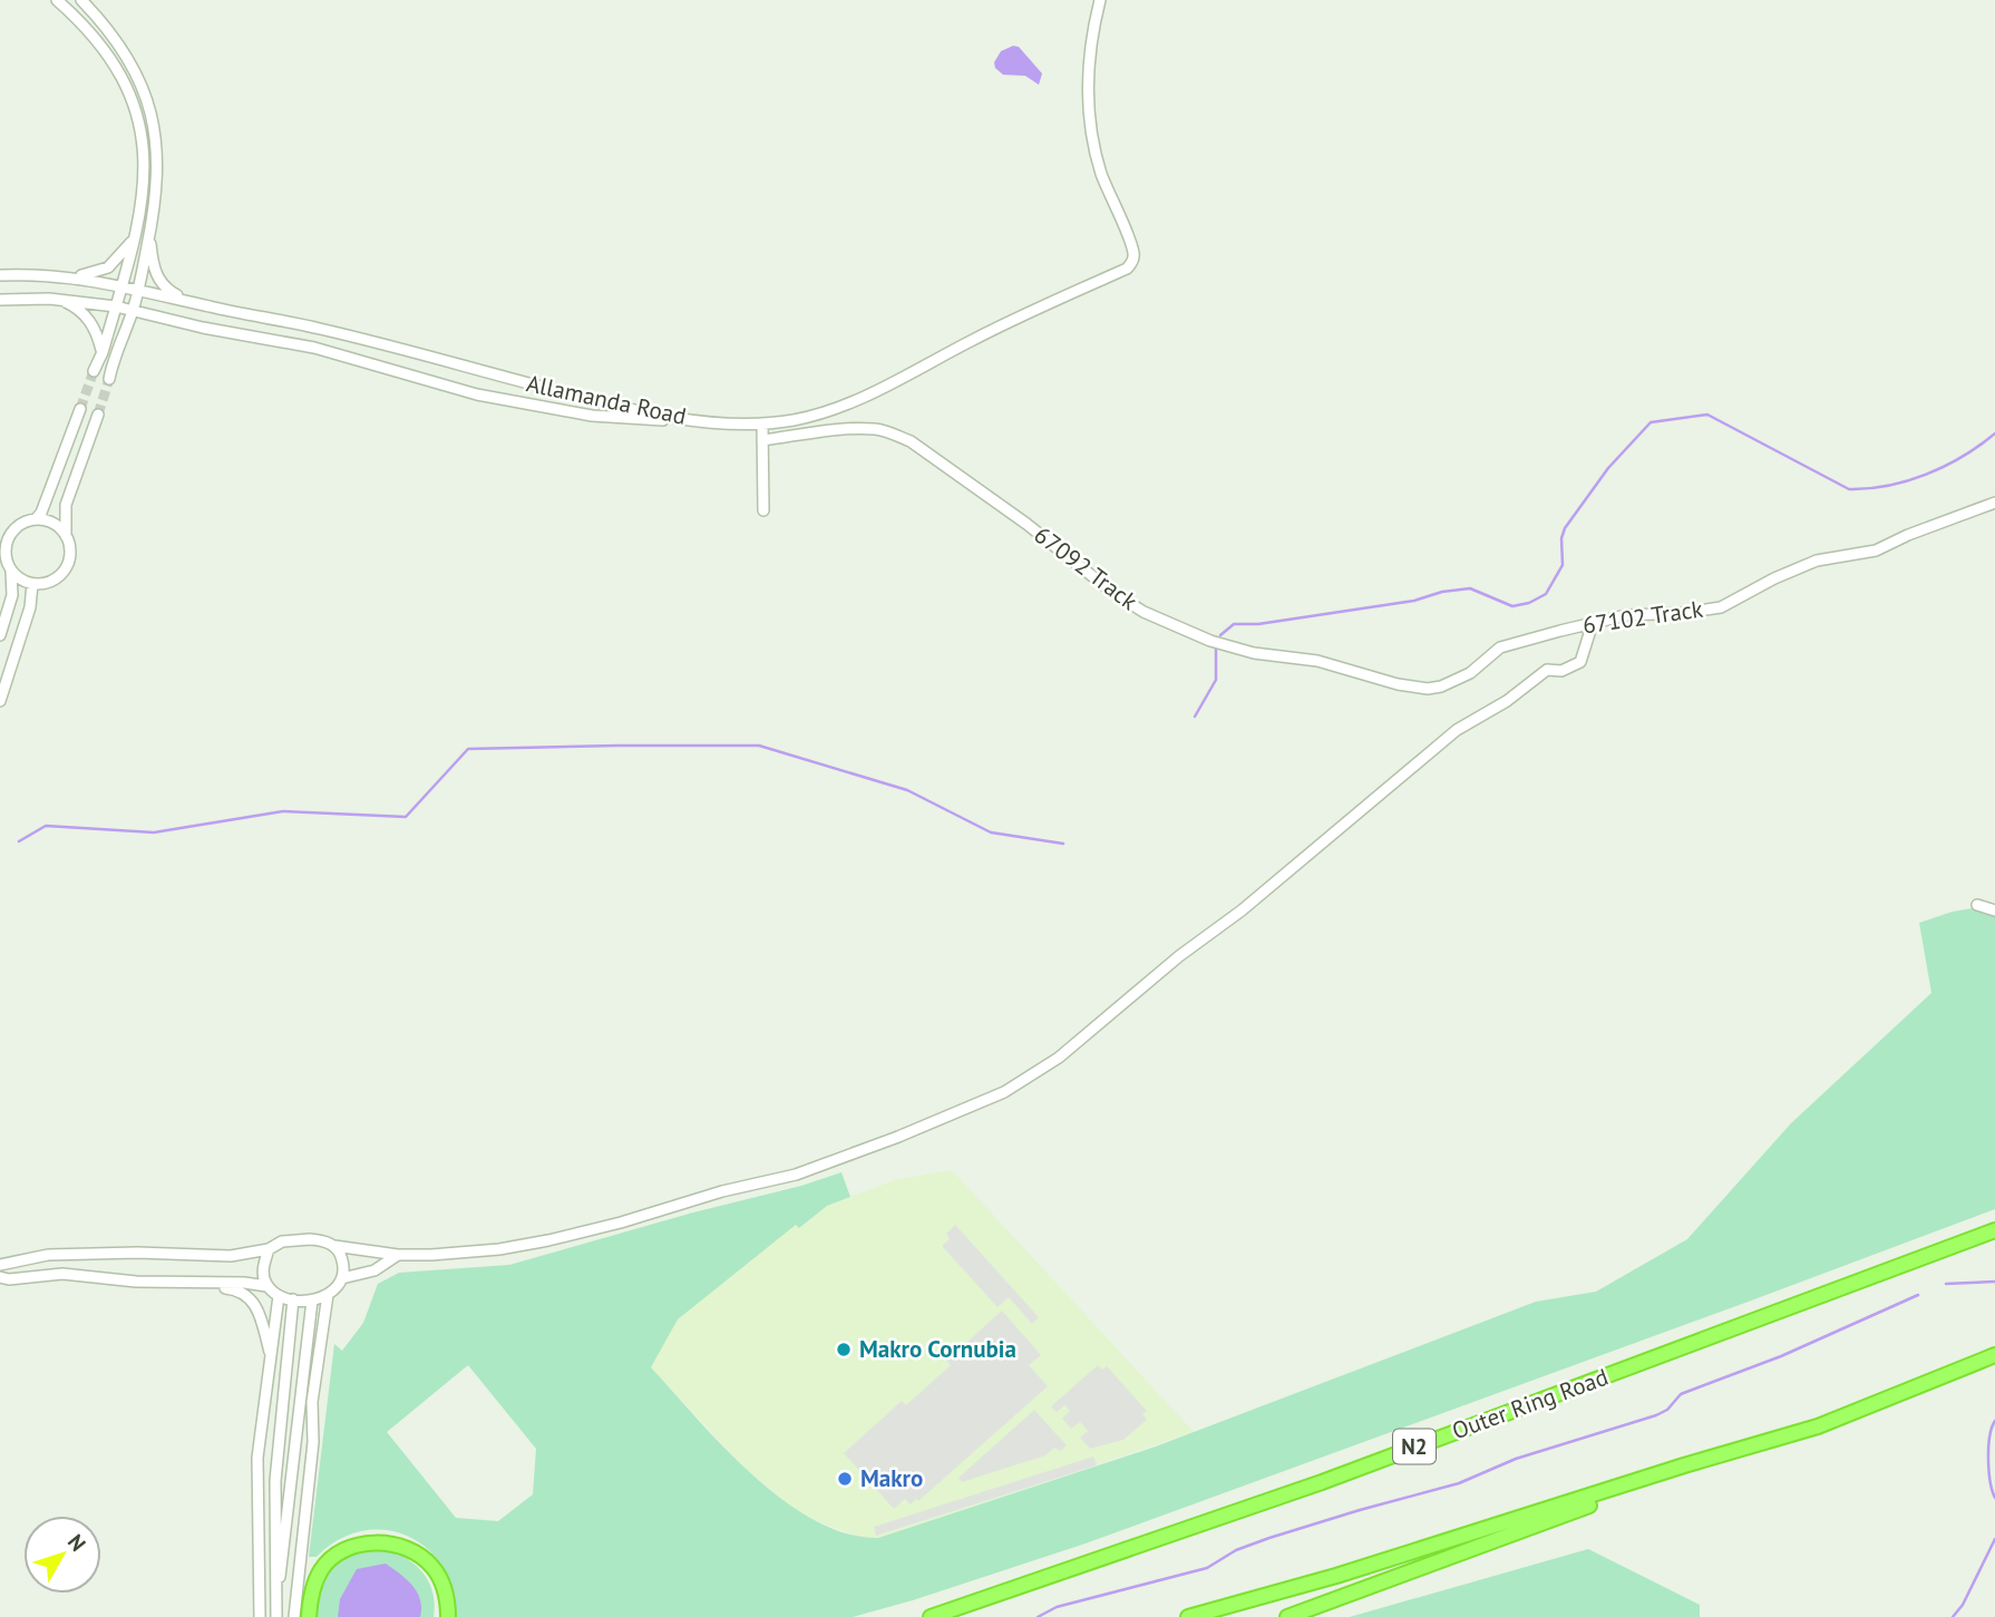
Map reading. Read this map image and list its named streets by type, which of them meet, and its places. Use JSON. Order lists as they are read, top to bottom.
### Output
{
  "streets": {
    "highway": ["Outer Ring Road", "N2"],
    "street": ["Allamanda Road", "67092 Track", "67102 Track"]
  },
  "crossings": [
    ["67092 Track", "67102 Track"]
  ],
  "places": ["Makro Cornubia", "Makro"],
  "north": "top right"
}
